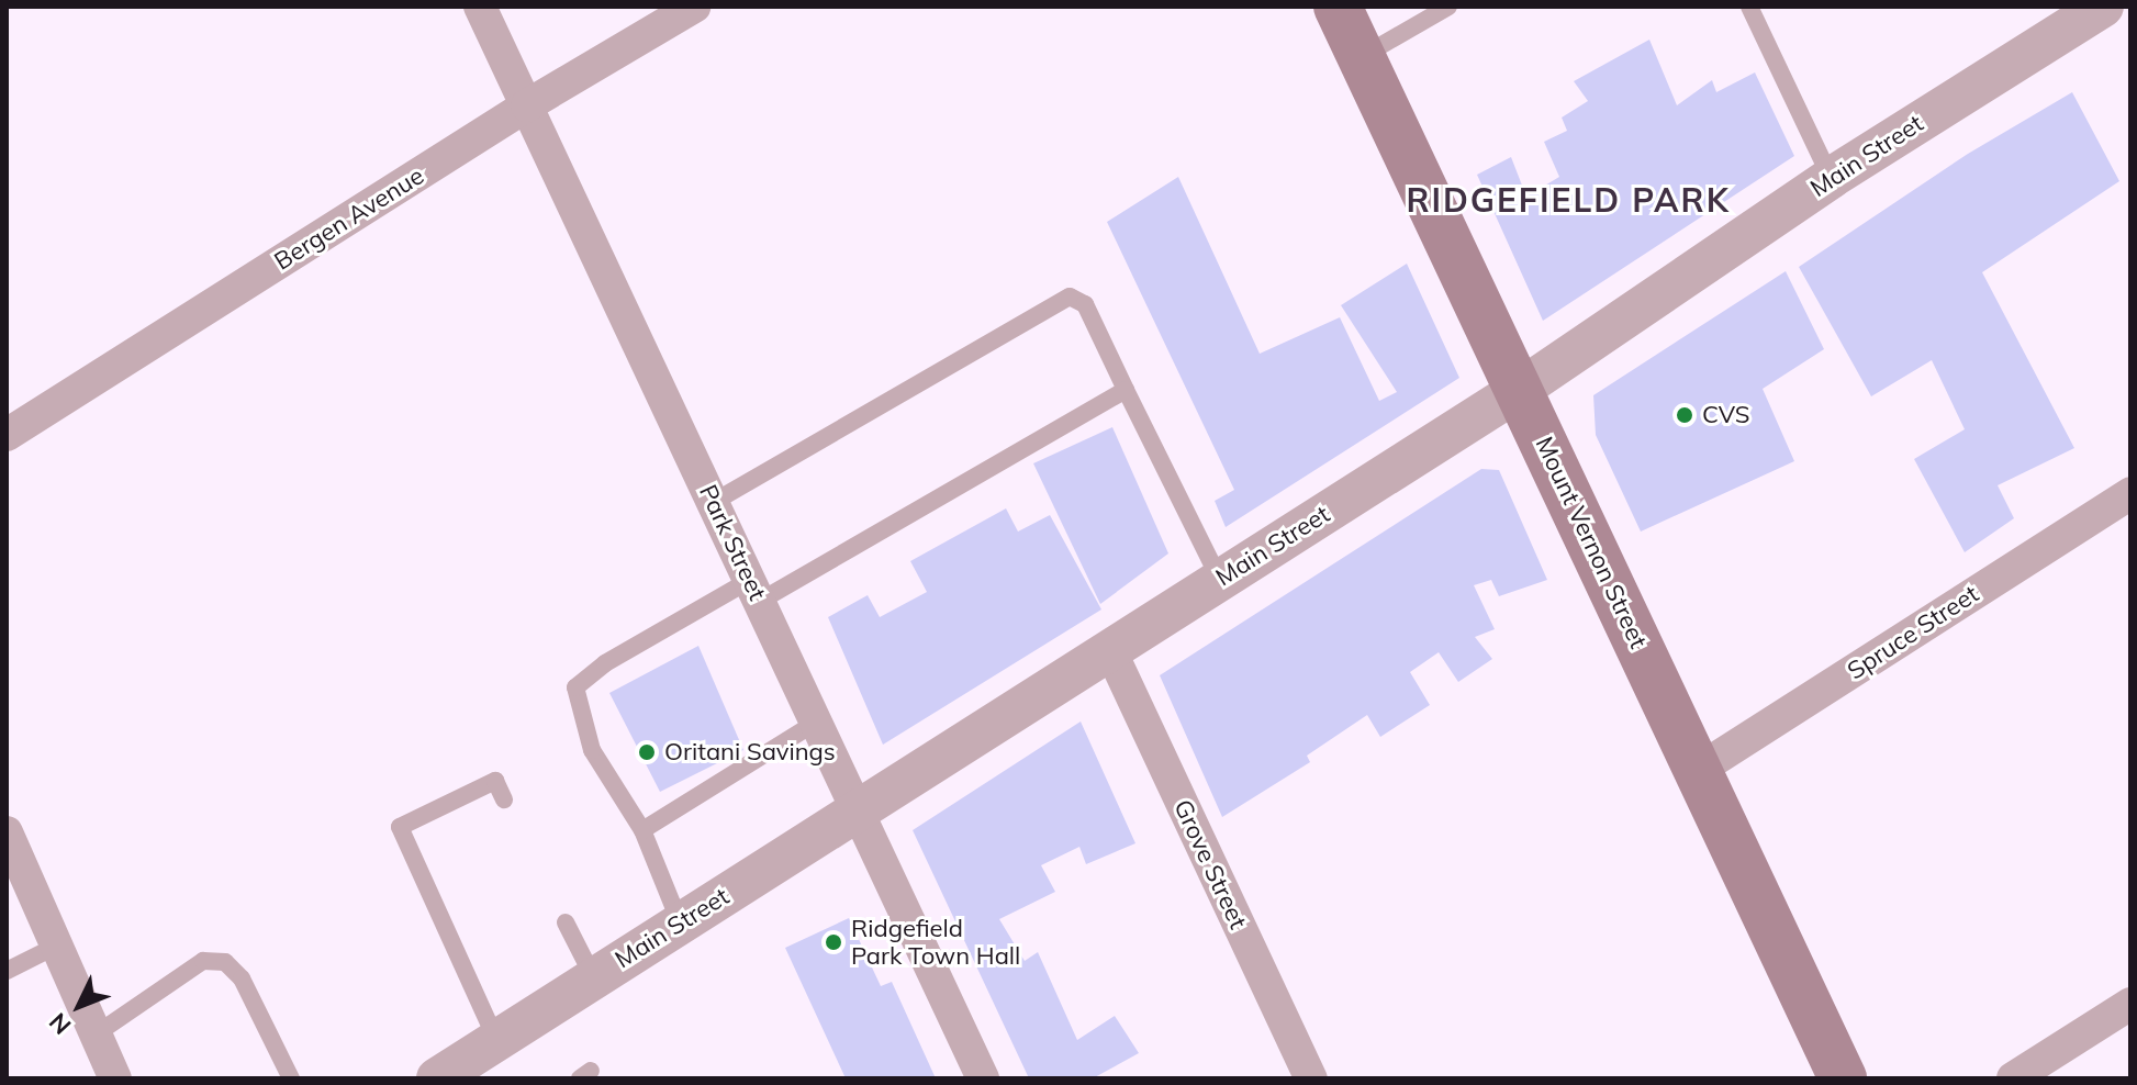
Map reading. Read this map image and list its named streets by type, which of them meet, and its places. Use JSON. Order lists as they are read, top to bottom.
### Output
{
  "streets": {
    "main road": ["Mount Vernon Street"],
    "street": [
      "Main Street",
      "Bergen Avenue",
      "Park Street",
      "Spruce Street",
      "Grove Street"
    ]
  },
  "crossings": [
    ["Main Street", "Park Street"],
    ["Main Street", "Mount Vernon Street"],
    ["Main Street", "Grove Street"],
    ["Bergen Avenue", "Park Street"],
    ["Mount Vernon Street", "Spruce Street"]
  ],
  "districts": ["RIDGEFIELD PARK"],
  "places": ["CVS", "Oritani Savings", "Ridgefield Park Town Hall"],
  "north": "bottom left"
}
